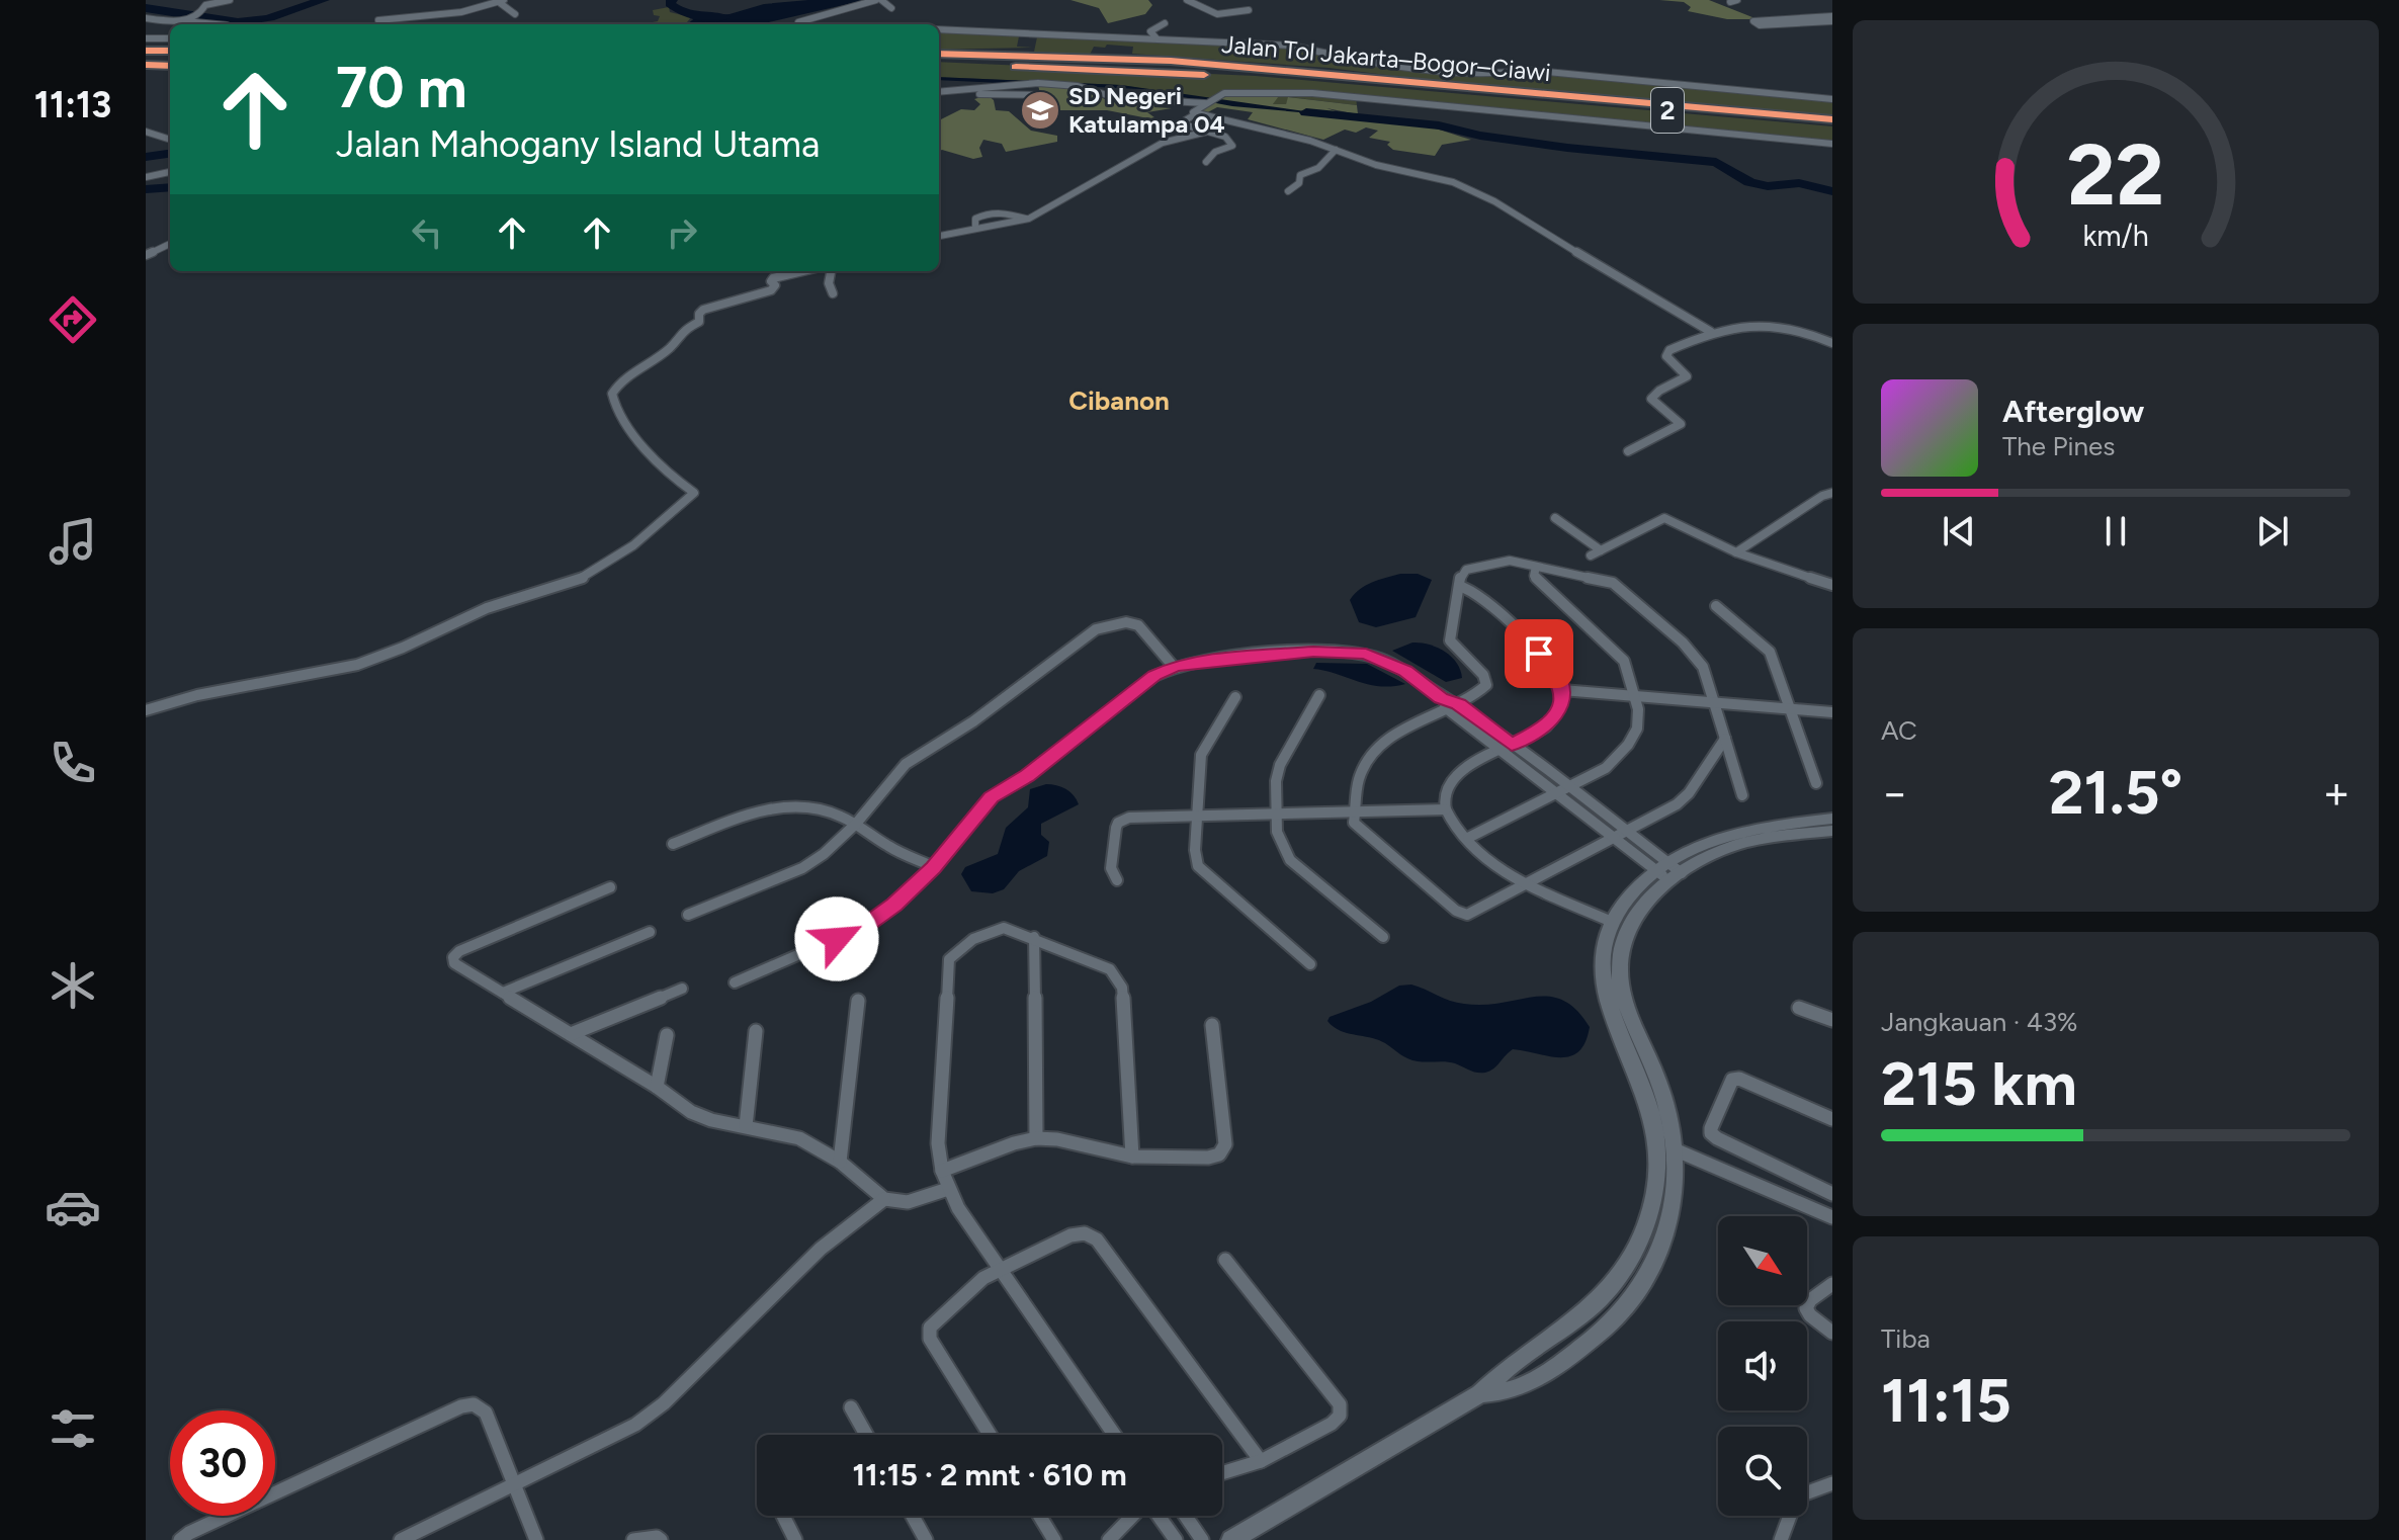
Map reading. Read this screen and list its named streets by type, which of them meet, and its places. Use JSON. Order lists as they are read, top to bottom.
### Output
{
  "streets": {
    "highway": ["Jalan Tol Jakarta–Bogor–Ciawi", "2"]
  },
  "districts": ["Cibanon"],
  "places": {
    "school or university": ["SD Negeri Katulampa 04"]
  },
  "north": "bottom right",
  "page": {
    "tabs": "11:13",
    "turn": ["70 m", "Jalan Mahogany Island Utama"],
    "song": ["Afterglow", "The Pines"],
    "tile": [
      "AC",
      ["Jangkauan · 43%", "215 km"],
      ["Tiba", "11:15"]
    ],
    "heat": ["−", "21.5°", "+"],
    "limit": "30",
    "trip": "11:15 · 2 mnt · 610 m",
    "gauge": ["22", "km/h"]
  }
}
